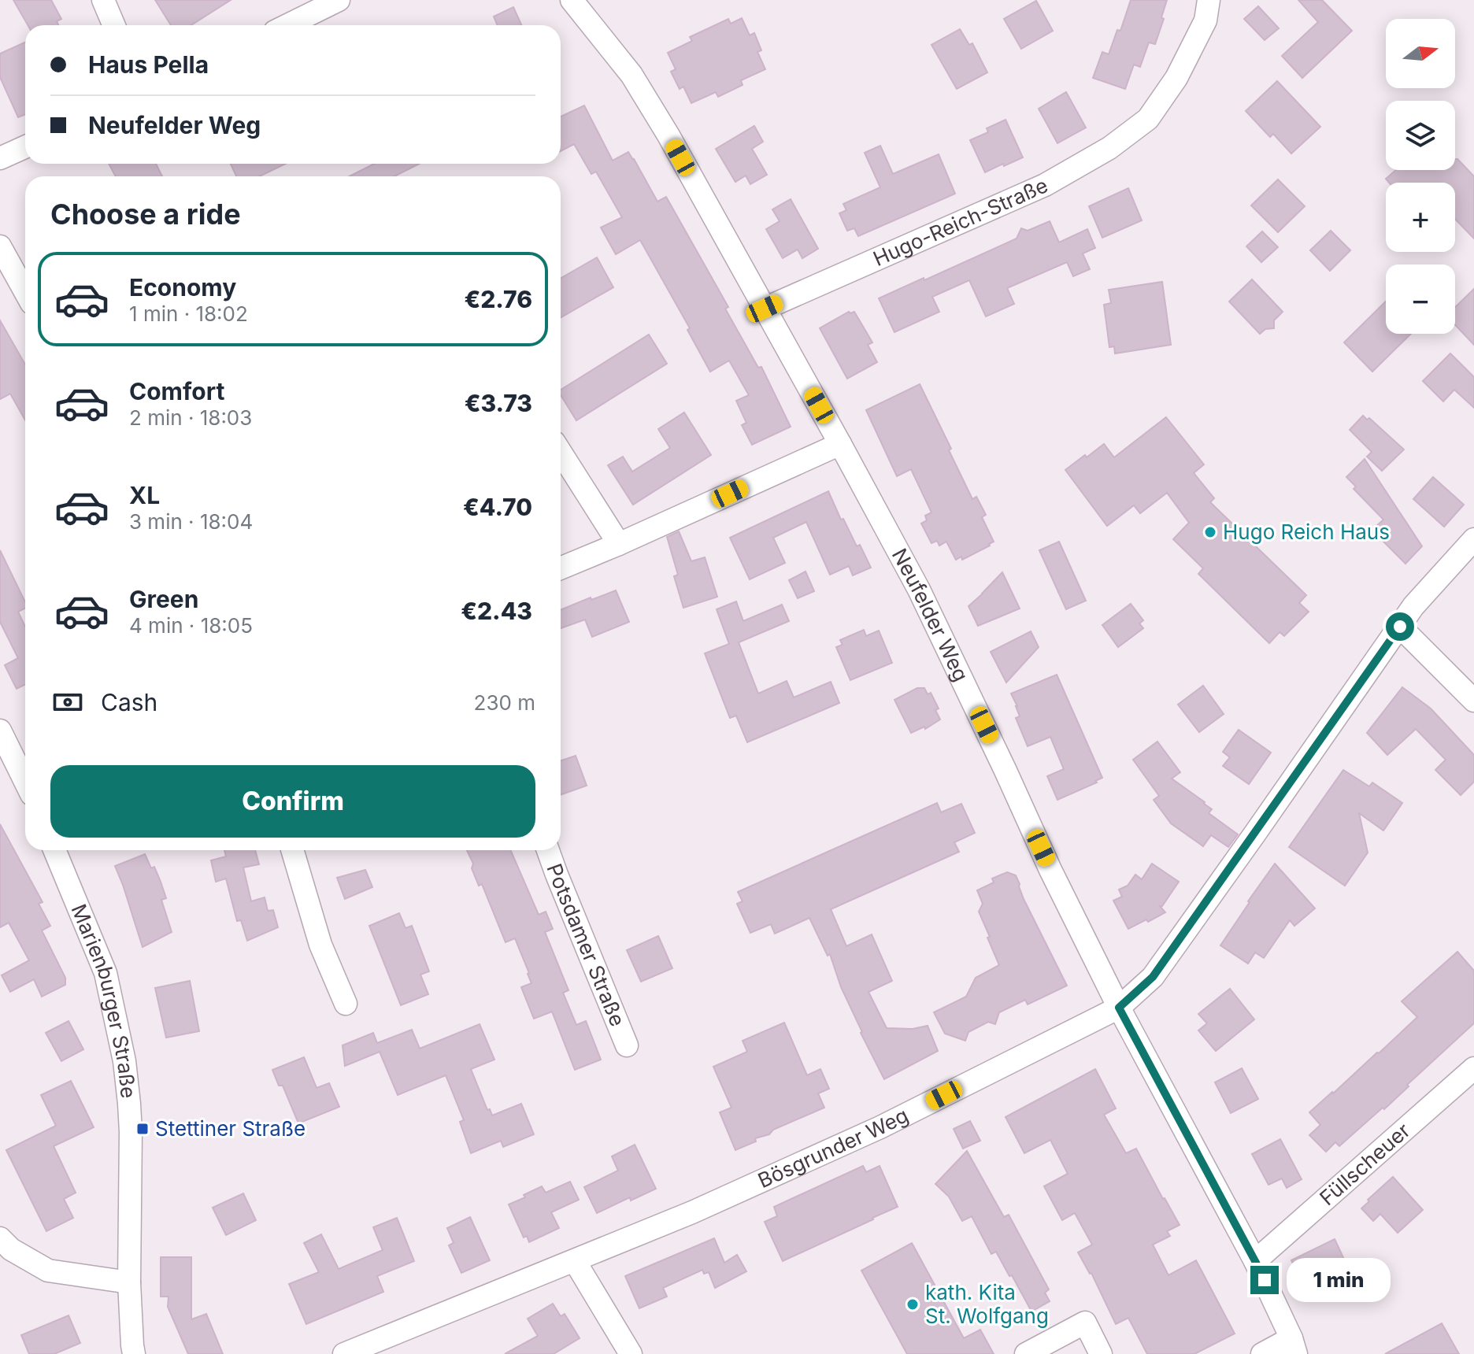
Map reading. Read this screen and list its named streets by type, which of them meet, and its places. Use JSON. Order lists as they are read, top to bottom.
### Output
{
  "streets": {
    "street": [
      "Hugo-Reich-Straße",
      "Neufelder Weg",
      "Potsdamer Straße",
      "Marienburger Straße",
      "Bösgrunder Weg",
      "Füllscheuer"
    ]
  },
  "crossings": [
    ["Hugo-Reich-Straße", "Neufelder Weg"],
    ["Neufelder Weg", "Bösgrunder Weg"],
    ["Neufelder Weg", "Füllscheuer"]
  ],
  "places": {
    "other": ["Hugo Reich Haus", "kath. Kita St. Wolfgang"],
    "transit": ["Stettiner Straße"]
  },
  "north": "right",
  "page": {
    "map_buttons": ["+", "−"],
    "banner": ["Haus Pella", "Neufelder Weg"],
    "heading": "Choose a ride",
    "list": [
      {
        "name": "Economy",
        "note": "1 min · 18:02",
        "value": "€2.76"
      },
      {
        "name": "Comfort",
        "note": "2 min · 18:03",
        "value": "€3.73"
      },
      {
        "name": "XL",
        "note": "3 min · 18:04",
        "value": "€4.70"
      },
      {
        "name": "Green",
        "note": "4 min · 18:05",
        "value": "€2.43"
      }
    ],
    "pay": ["Cash", "230 m"],
    "buttons": "Confirm",
    "bubble": "1 min"
  }
}
